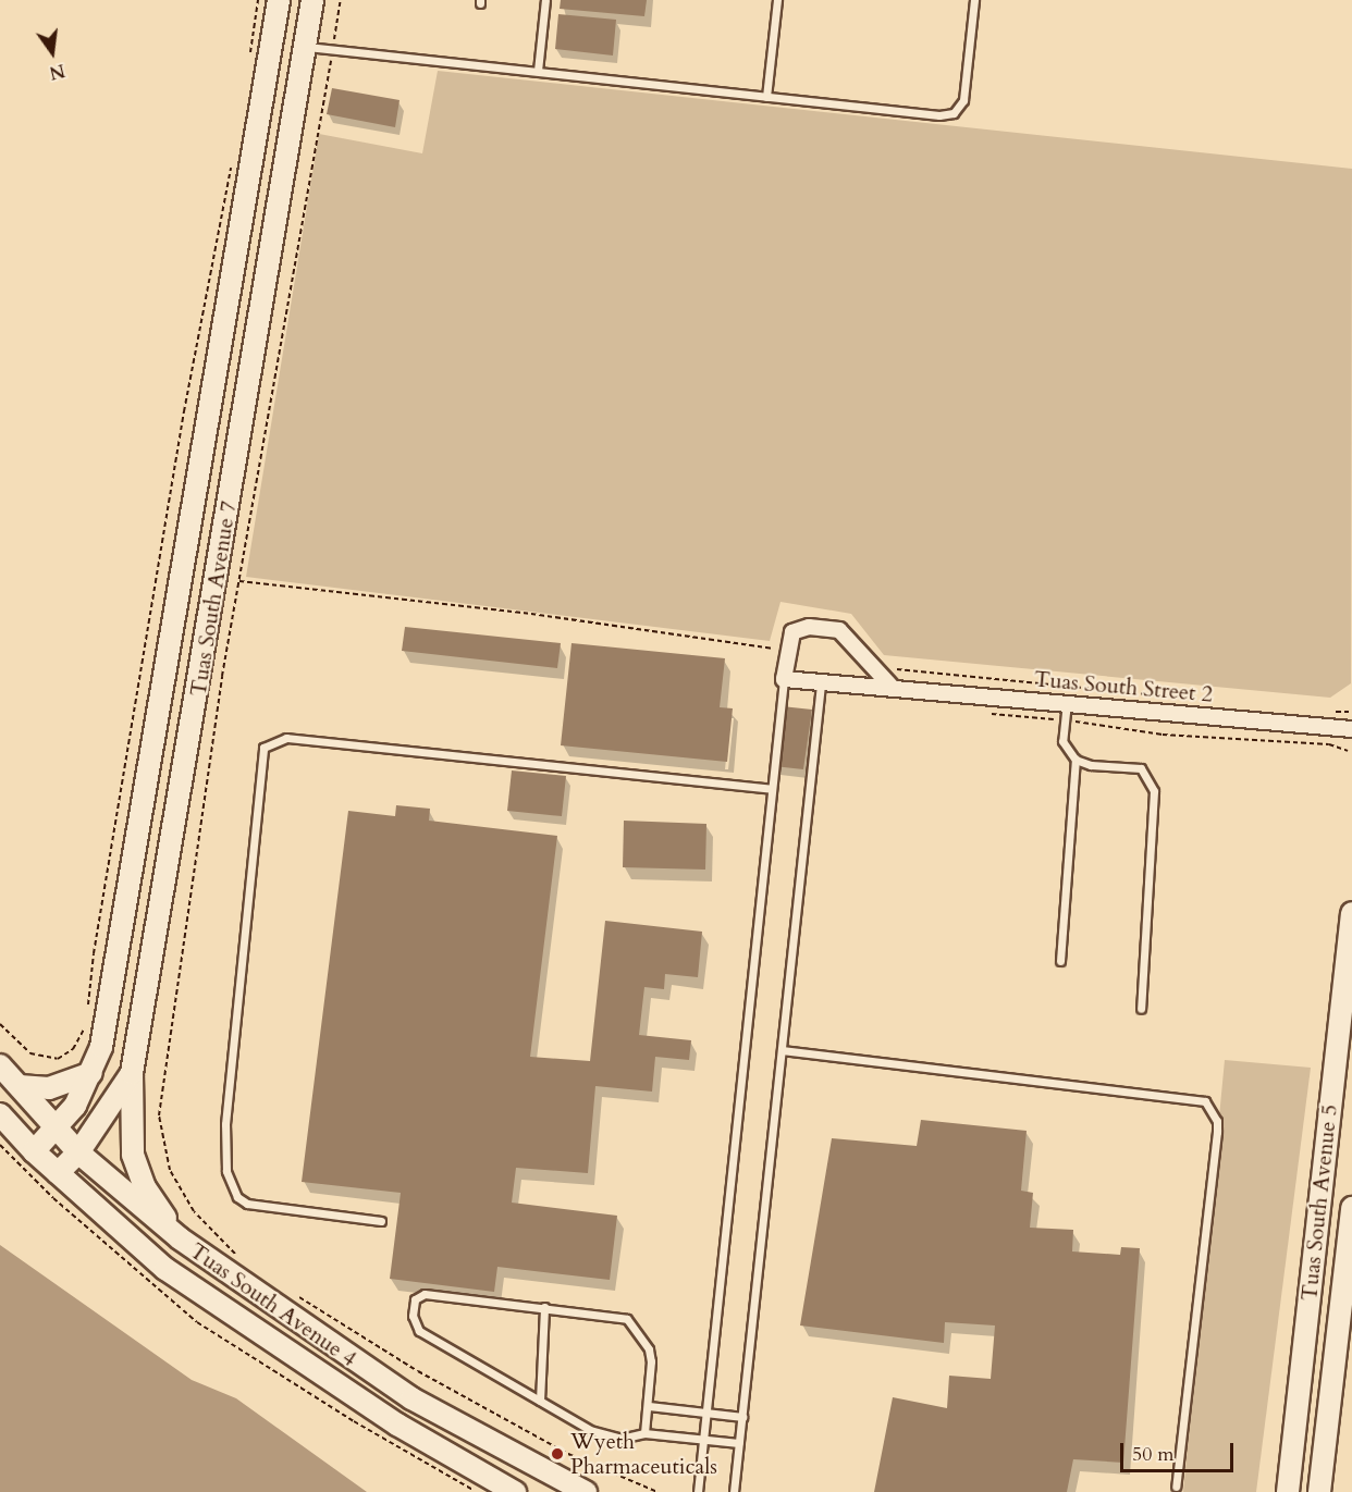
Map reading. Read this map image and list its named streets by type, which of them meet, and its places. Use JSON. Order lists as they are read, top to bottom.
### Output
{
  "streets": {
    "street": [
      "Tuas South Avenue 7",
      "Tuas South Street 2",
      "Tuas South Avenue 5",
      "Tuas South Avenue 4"
    ]
  },
  "crossings": [
    ["Tuas South Avenue 7", "Tuas South Avenue 4"]
  ],
  "places": ["Wyeth Pharmaceuticals"],
  "scale_bar": "50 m",
  "north": "bottom"
}
